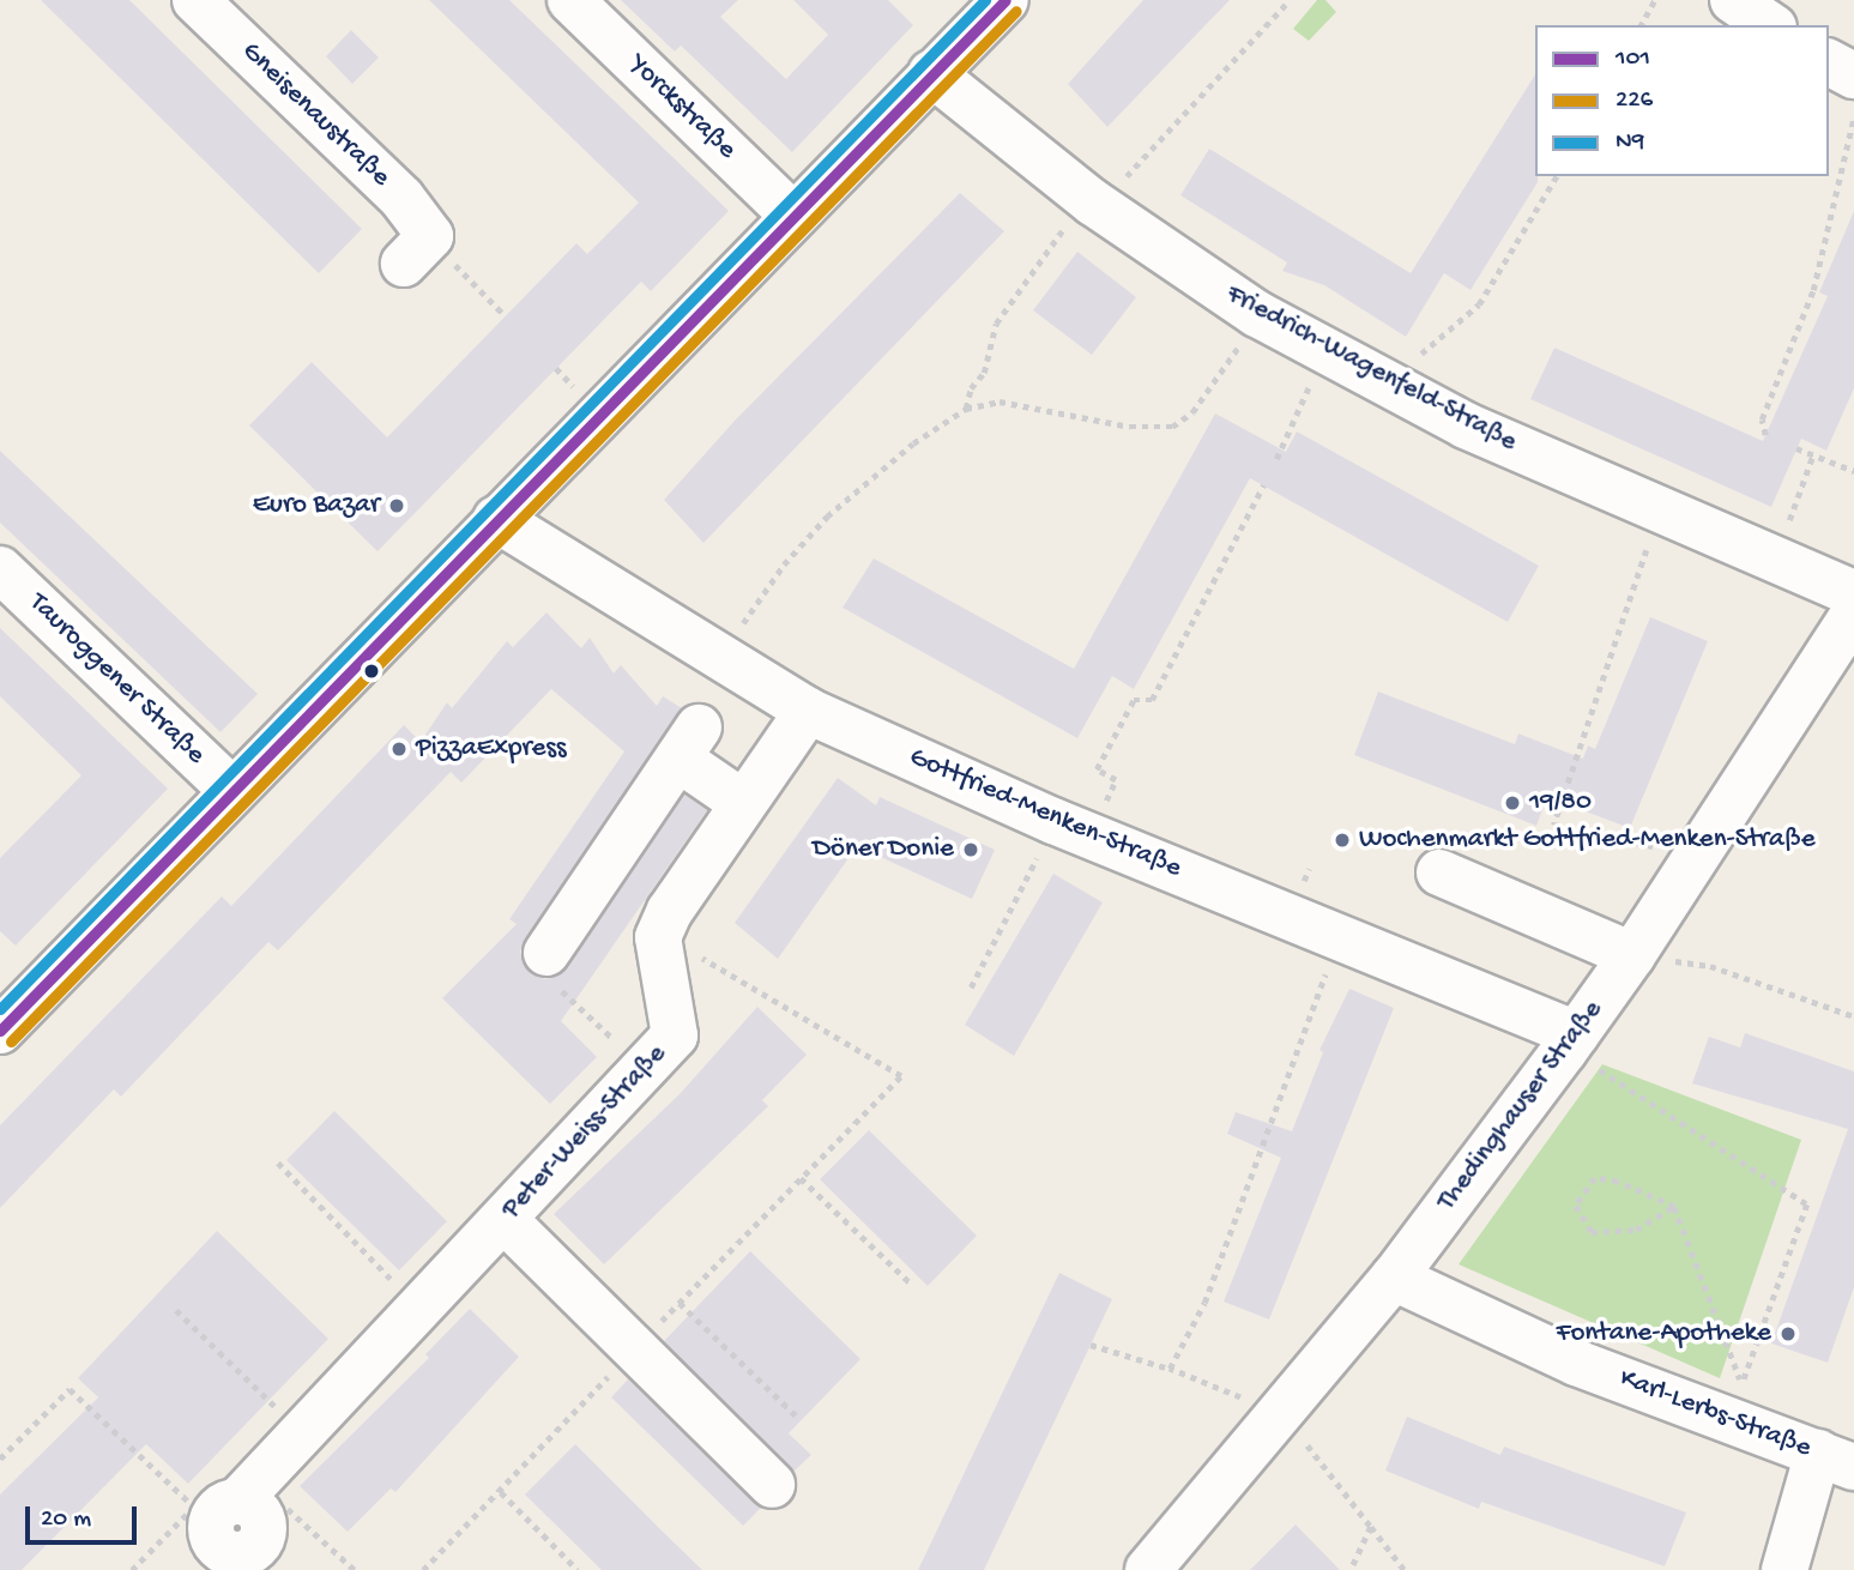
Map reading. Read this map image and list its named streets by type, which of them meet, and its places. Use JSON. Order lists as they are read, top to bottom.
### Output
{
  "streets": {
    "street": [
      "Yorckstraße",
      "Gneisenaustraße",
      "Friedrich-Wagenfeld-Straße",
      "Tauroggener Straße",
      "Gottfried-Menken-Straße",
      "Thedinghauser Straße",
      "Peter-Weiss-Straße",
      "Karl-Lerbs-Straße"
    ]
  },
  "crossings": [
    ["Gottfried-Menken-Straße", "Thedinghauser Straße"],
    ["Thedinghauser Straße", "Karl-Lerbs-Straße"]
  ],
  "places": [
    "Euro Bazar",
    "PizzaExpress",
    "19/80",
    "Wochenmarkt Gottfried-Menken-Straße",
    "Döner Donie",
    "Fontane-Apotheke"
  ],
  "lines": ["transit line 101", "transit line N9", "transit line 226"],
  "legend": ["101", "226", "N9"],
  "scale_bar": "20 m"
}
